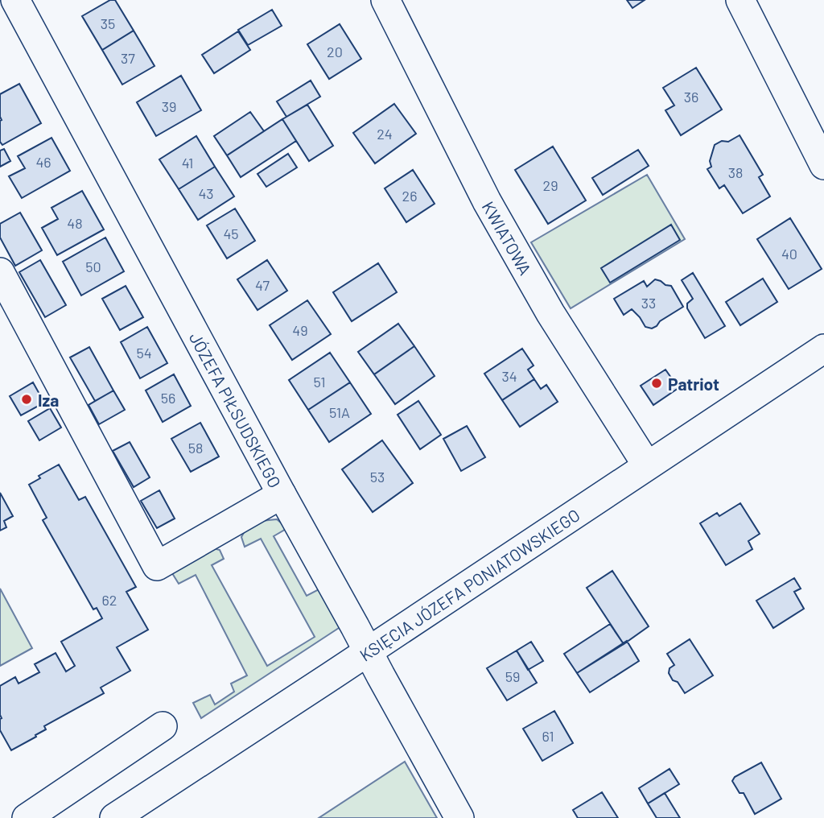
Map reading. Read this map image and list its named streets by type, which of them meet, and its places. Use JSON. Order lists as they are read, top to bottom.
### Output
{
  "streets": {
    "street": ["KWIATOWA", "JÓZEFA PIŁSUDSKIEGO", "KSIĘCIA JÓZEFA PONIATOWSKIEGO"]
  },
  "crossings": [
    ["KWIATOWA", "KSIĘCIA JÓZEFA PONIATOWSKIEGO"],
    ["JÓZEFA PIŁSUDSKIEGO", "KSIĘCIA JÓZEFA PONIATOWSKIEGO"]
  ],
  "places": ["Patriot", "Iza"],
  "house_numbers": [
    "35",
    "20",
    "37",
    "36",
    "39",
    "24",
    "46",
    "41",
    "38",
    "29",
    "43",
    "26",
    "48",
    "45",
    "40",
    "50",
    "47",
    "33",
    "49",
    "54",
    "34",
    "51",
    "56",
    "51A",
    "58",
    "53",
    "62",
    "59",
    "61"
  ]
}
